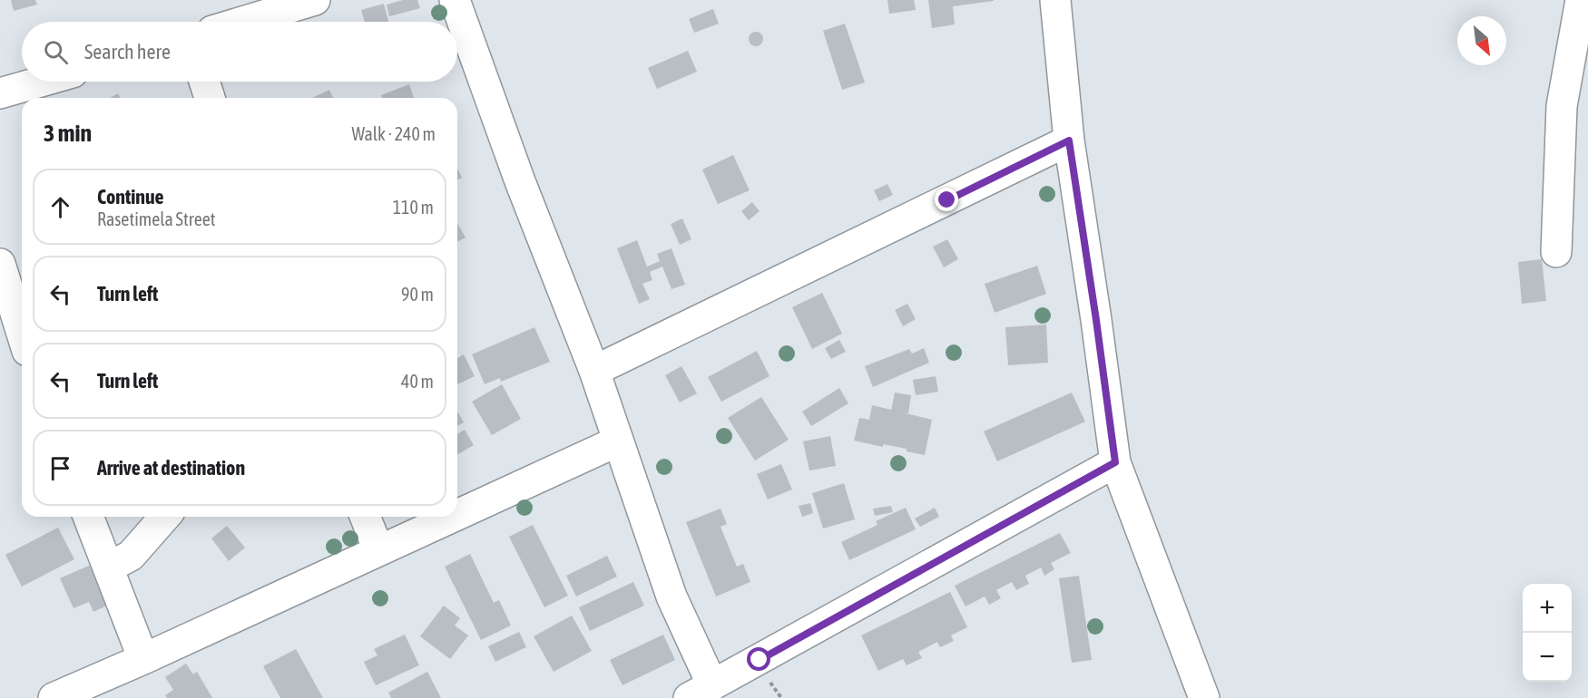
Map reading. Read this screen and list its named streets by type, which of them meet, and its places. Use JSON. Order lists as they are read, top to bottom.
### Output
{
  "north": "bottom right",
  "page": {
    "search": "Search here",
    "heading": ["3 min", "Walk · 240 m"],
    "list": [
      ["Continue", "Rasetimela Street", "110 m"],
      ["Turn left", "90 m"],
      ["Turn left", "40 m"],
      "Arrive at destination"
    ],
    "map_buttons": ["+", "−"]
  }
}
